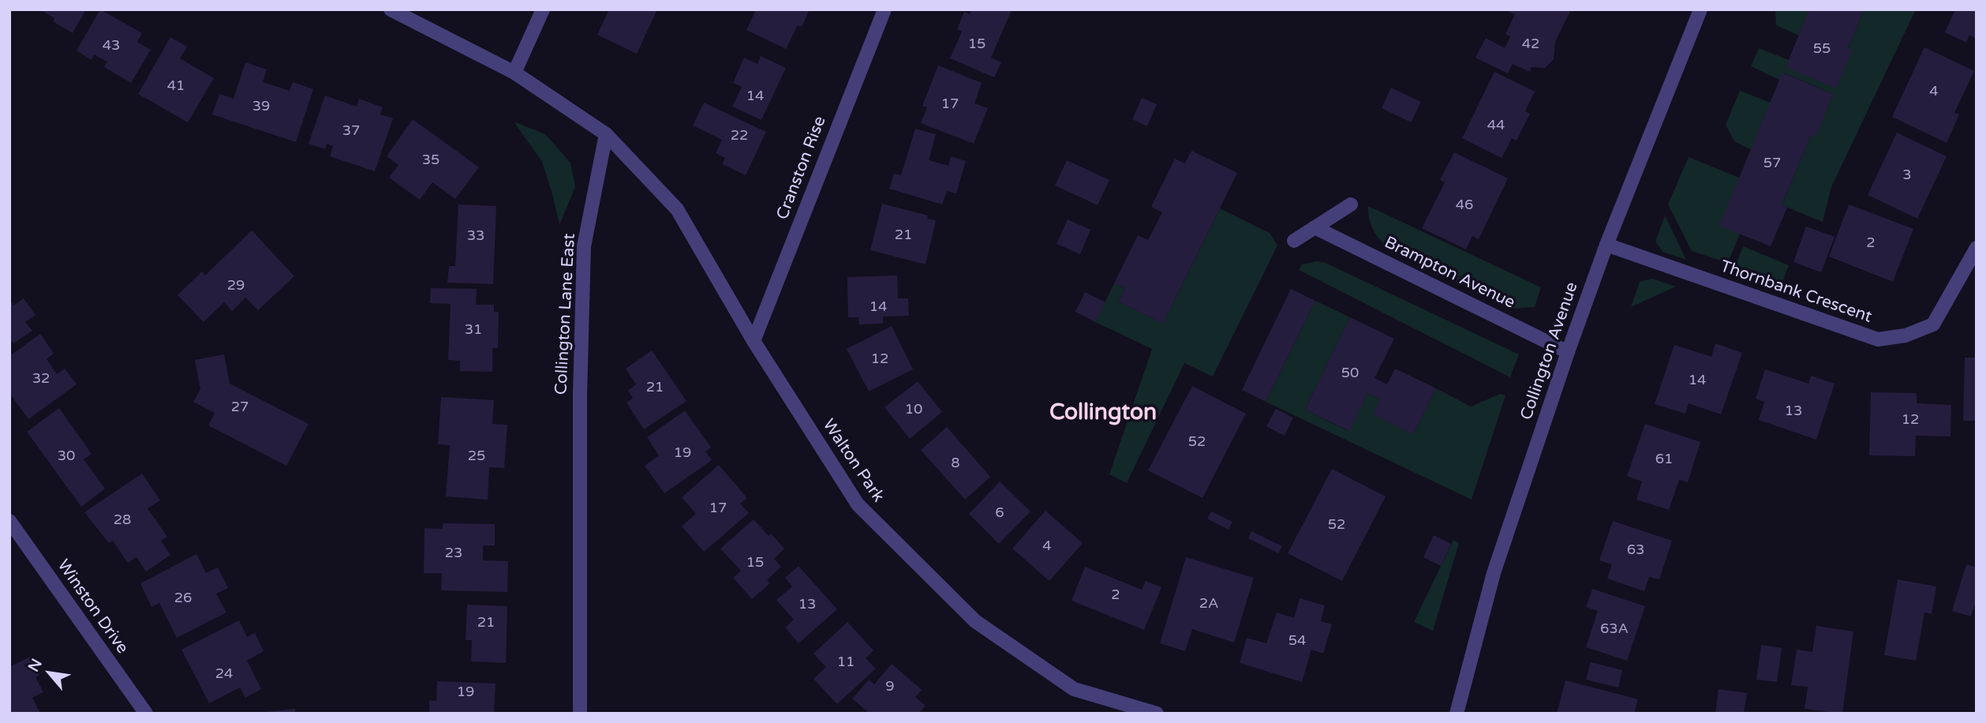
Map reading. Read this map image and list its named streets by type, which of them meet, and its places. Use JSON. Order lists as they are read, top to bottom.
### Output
{
  "streets": {
    "street": [
      "Cranston Rise",
      "Brampton Avenue",
      "Thornbank Crescent",
      "Collington Lane East",
      "Collington Avenue",
      "Walton Park",
      "Winston Drive"
    ]
  },
  "crossings": [
    ["Cranston Rise", "Walton Park"],
    ["Brampton Avenue", "Collington Avenue"],
    ["Thornbank Crescent", "Collington Avenue"],
    ["Collington Lane East", "Walton Park"]
  ],
  "districts": ["Collington"],
  "house_numbers": [
    "15",
    "42",
    "43",
    "55",
    "41",
    "4",
    "14",
    "17",
    "39",
    "44",
    "37",
    "22",
    "35",
    "57",
    "3",
    "46",
    "21",
    "33",
    "2",
    "29",
    "14",
    "31",
    "12",
    "50",
    "32",
    "14",
    "21",
    "27",
    "10",
    "13",
    "12",
    "52",
    "19",
    "30",
    "25",
    "61",
    "8",
    "17",
    "6",
    "28",
    "52",
    "4",
    "63",
    "23",
    "15",
    "2",
    "26",
    "2A",
    "13",
    "21",
    "63A",
    "54",
    "11",
    "24",
    "9",
    "19"
  ],
  "north": "top left"
}
